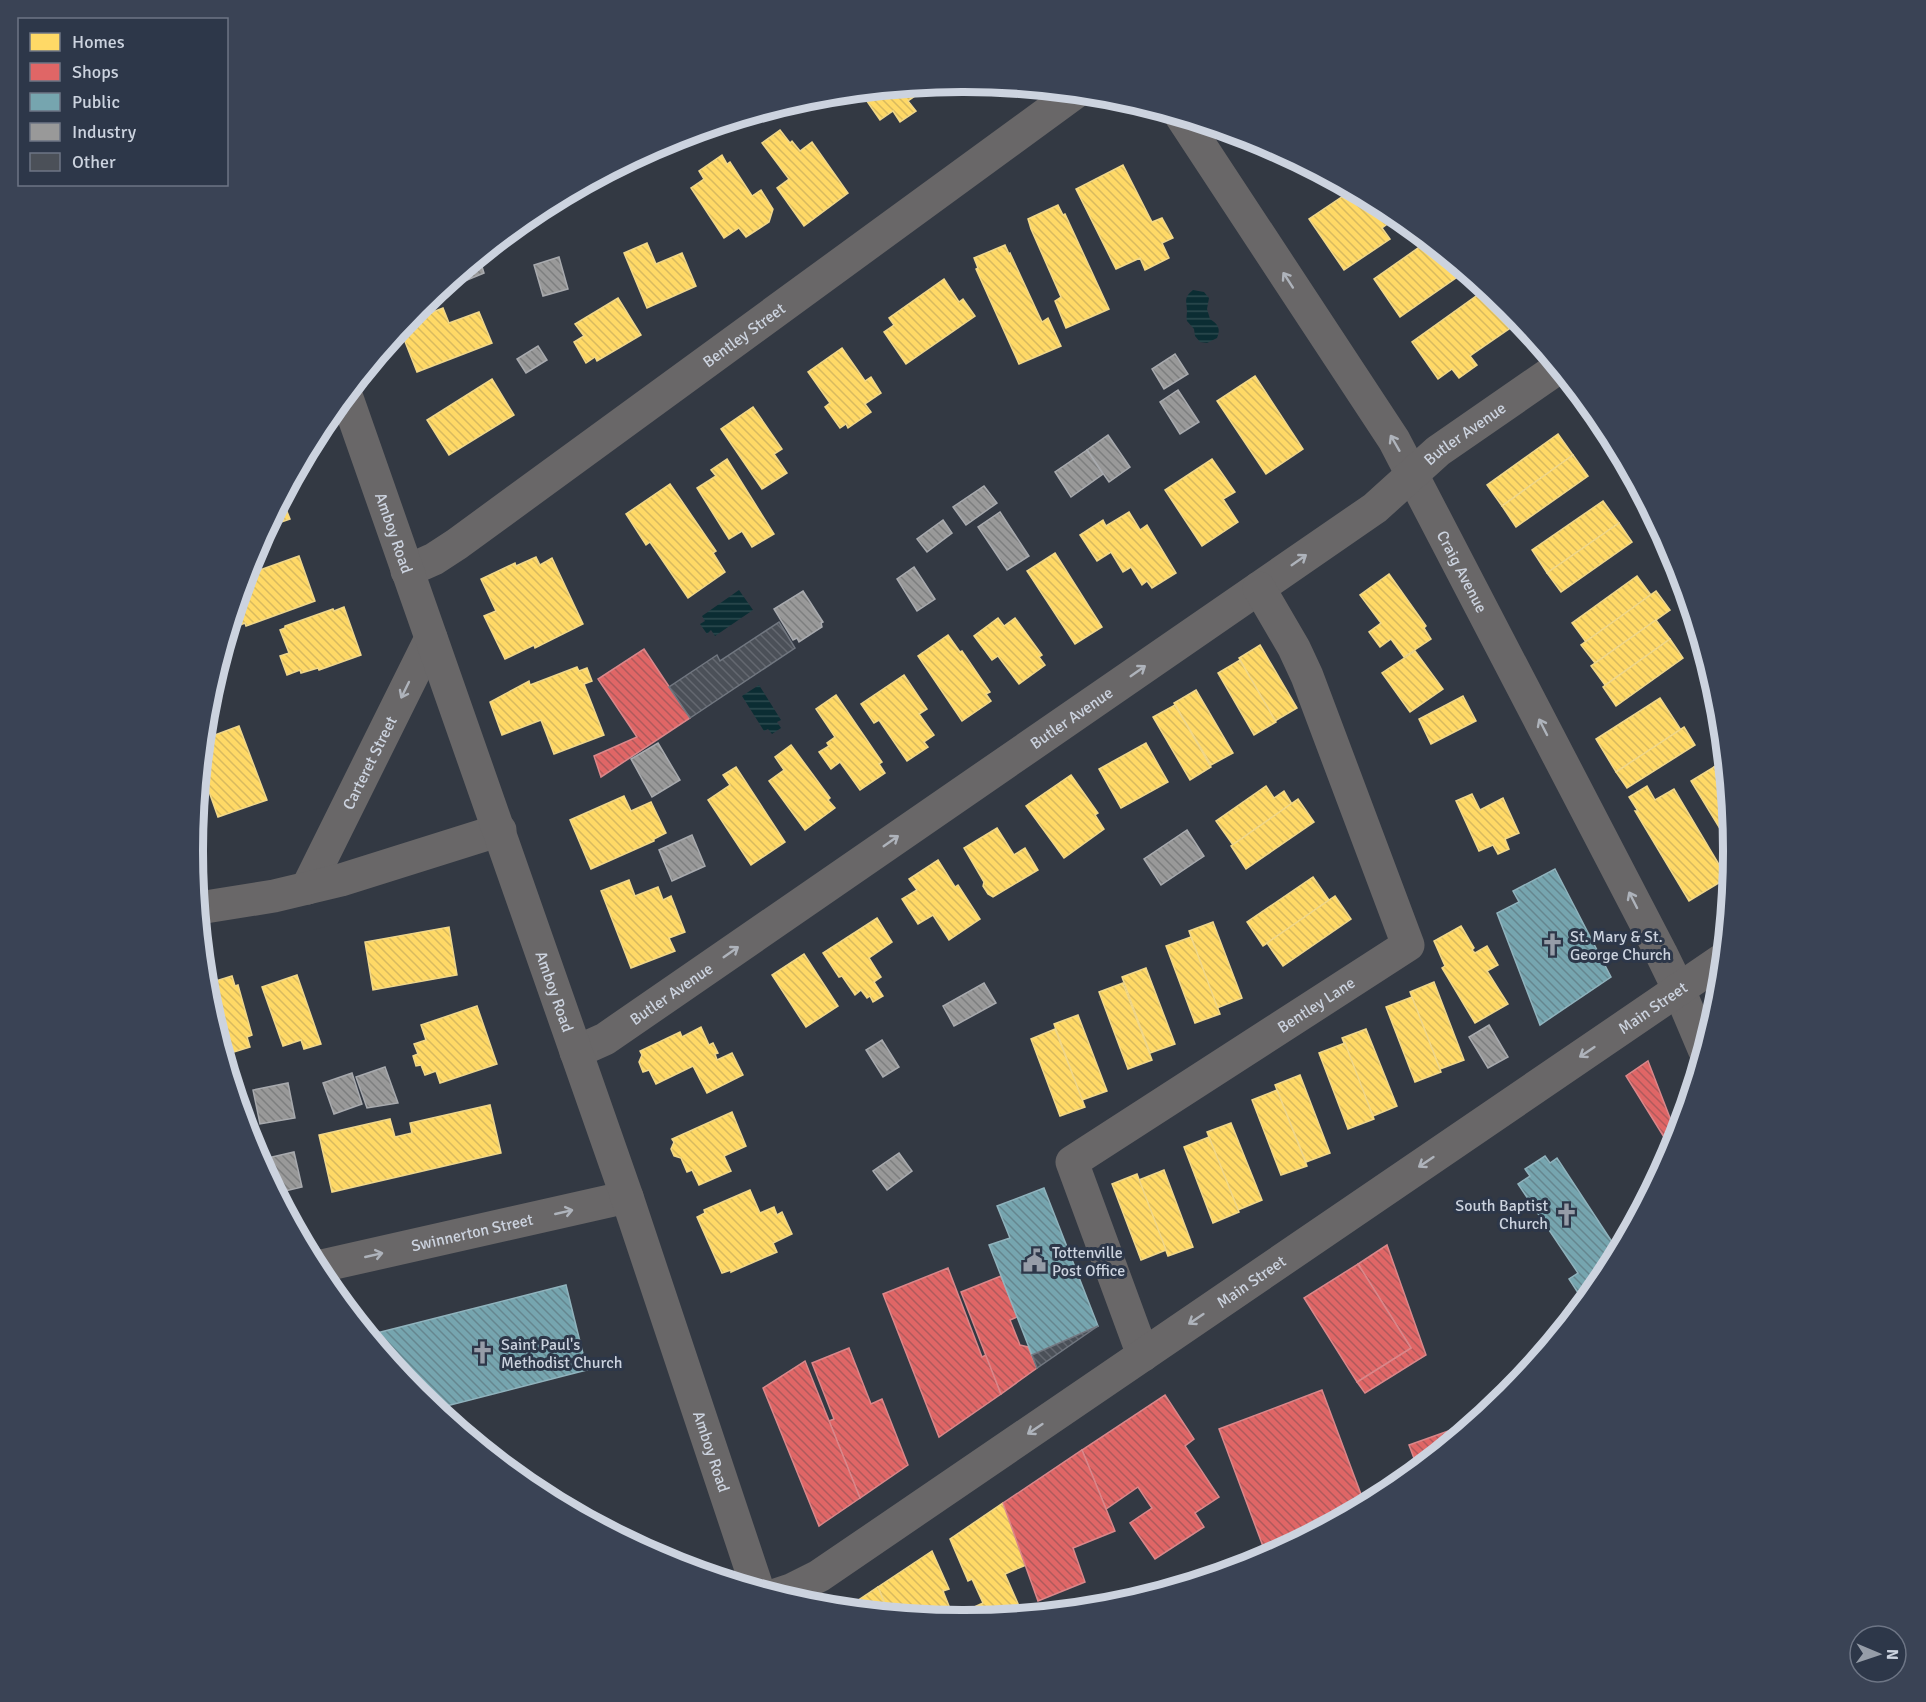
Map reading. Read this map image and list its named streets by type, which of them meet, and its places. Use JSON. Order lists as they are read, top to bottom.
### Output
{
  "streets": {
    "street": [
      "Bentley Street",
      "Butler Avenue",
      "Amboy Road",
      "Craig Avenue",
      "Carteret Street",
      "Bentley Lane",
      "Main Street",
      "Swinnerton Street"
    ]
  },
  "crossings": [
    ["Bentley Street", "Amboy Road"],
    ["Butler Avenue", "Amboy Road"],
    ["Butler Avenue", "Craig Avenue"],
    ["Butler Avenue", "Bentley Lane"],
    ["Amboy Road", "Carteret Street"],
    ["Amboy Road", "Swinnerton Street"],
    ["Craig Avenue", "Main Street"],
    ["Bentley Lane", "Main Street"]
  ],
  "one_way": [
    "Butler Avenue",
    "Craig Avenue",
    "Carteret Street",
    "Main Street",
    "Swinnerton Street"
  ],
  "places": {
    "church": ["St. Mary & St. George Church", "South Baptist Church", "Saint Paul's Methodist Church"],
    "public building": ["Tottenville Post Office"]
  },
  "legend": [
    "Homes",
    "Shops",
    "Public",
    "Industry",
    "Other"
  ],
  "north": "right"
}
